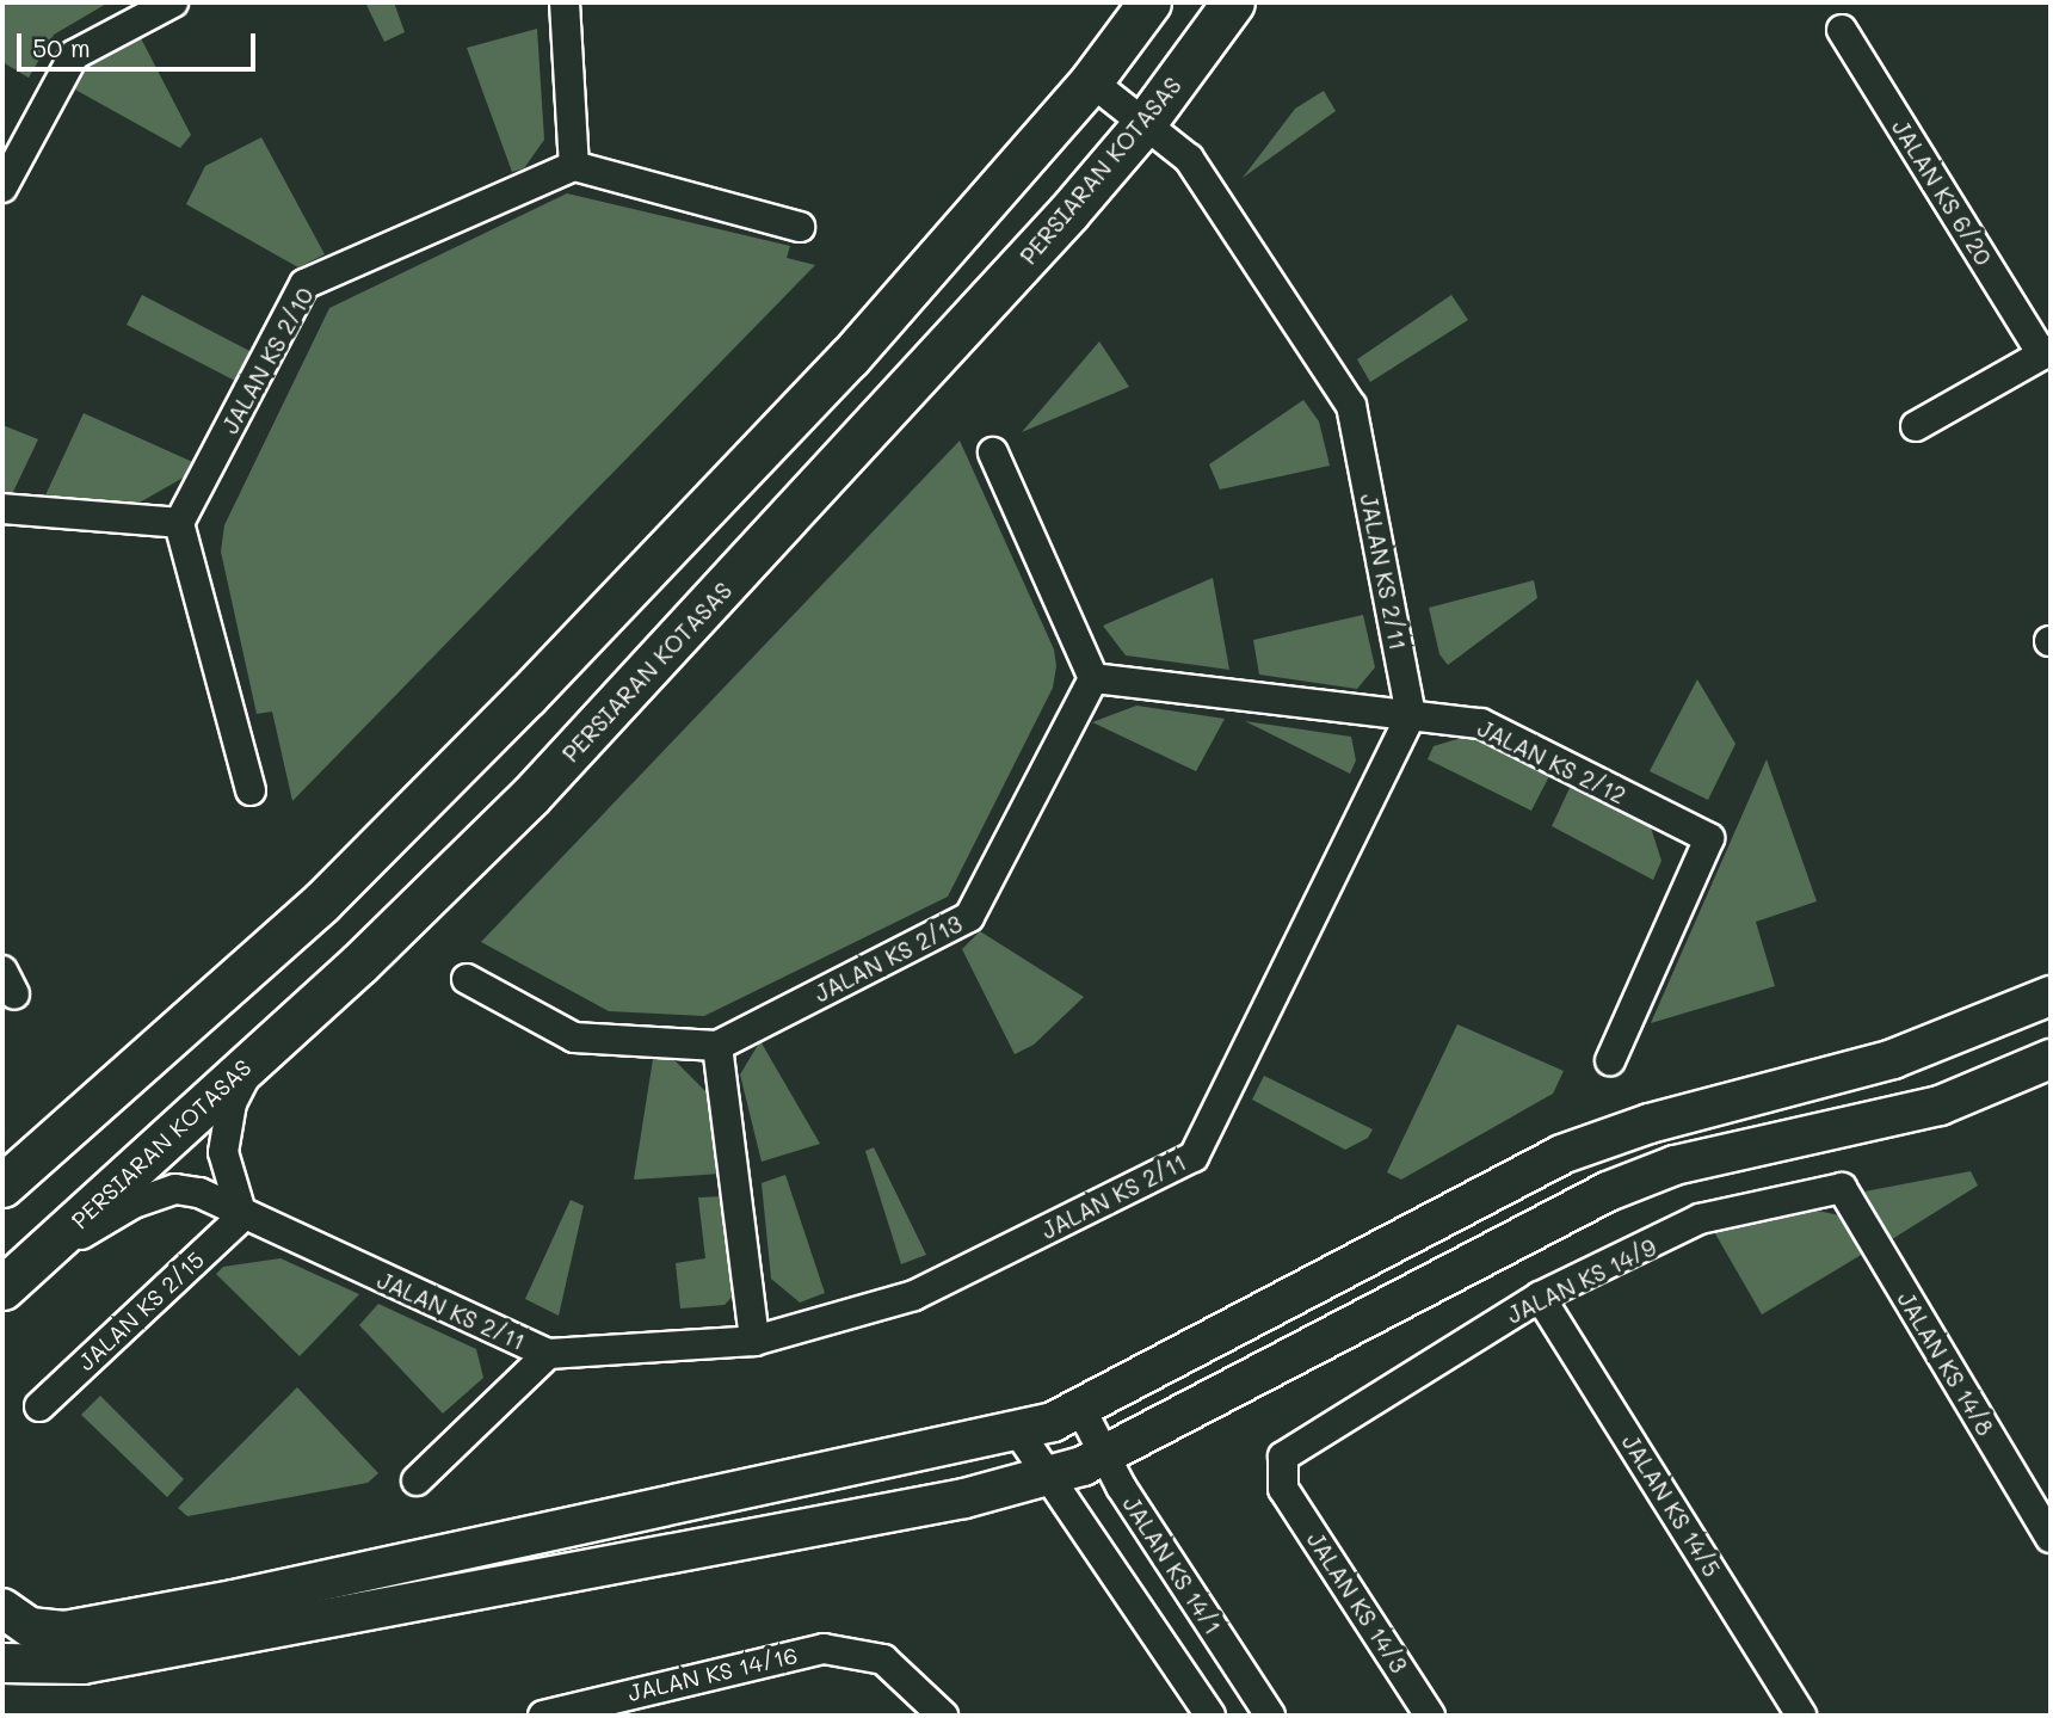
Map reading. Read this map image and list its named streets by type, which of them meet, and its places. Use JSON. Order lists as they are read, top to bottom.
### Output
{
  "streets": {
    "main road": ["PERSIARAN KOTASAS"],
    "street": [
      "JALAN KS 6/20",
      "JALAN KS 2/10",
      "JALAN KS 2/11",
      "JALAN KS 2/12",
      "JALAN KS 2/13",
      "JALAN KS 14/9",
      "JALAN KS 2/15",
      "JALAN KS 14/8",
      "JALAN KS 14/5",
      "JALAN KS 14/1",
      "JALAN KS 14/3",
      "JALAN KS 14/16"
    ]
  },
  "crossings": [
    ["PERSIARAN KOTASAS", "JALAN KS 2/11"],
    ["JALAN KS 2/11", "JALAN KS 2/12"],
    ["JALAN KS 2/11", "JALAN KS 2/15"],
    ["JALAN KS 2/12", "JALAN KS 2/13"],
    ["JALAN KS 14/9", "JALAN KS 14/8"],
    ["JALAN KS 14/9", "JALAN KS 14/5"],
    ["JALAN KS 14/9", "JALAN KS 14/3"]
  ],
  "scale_bar": "50 m"
}
